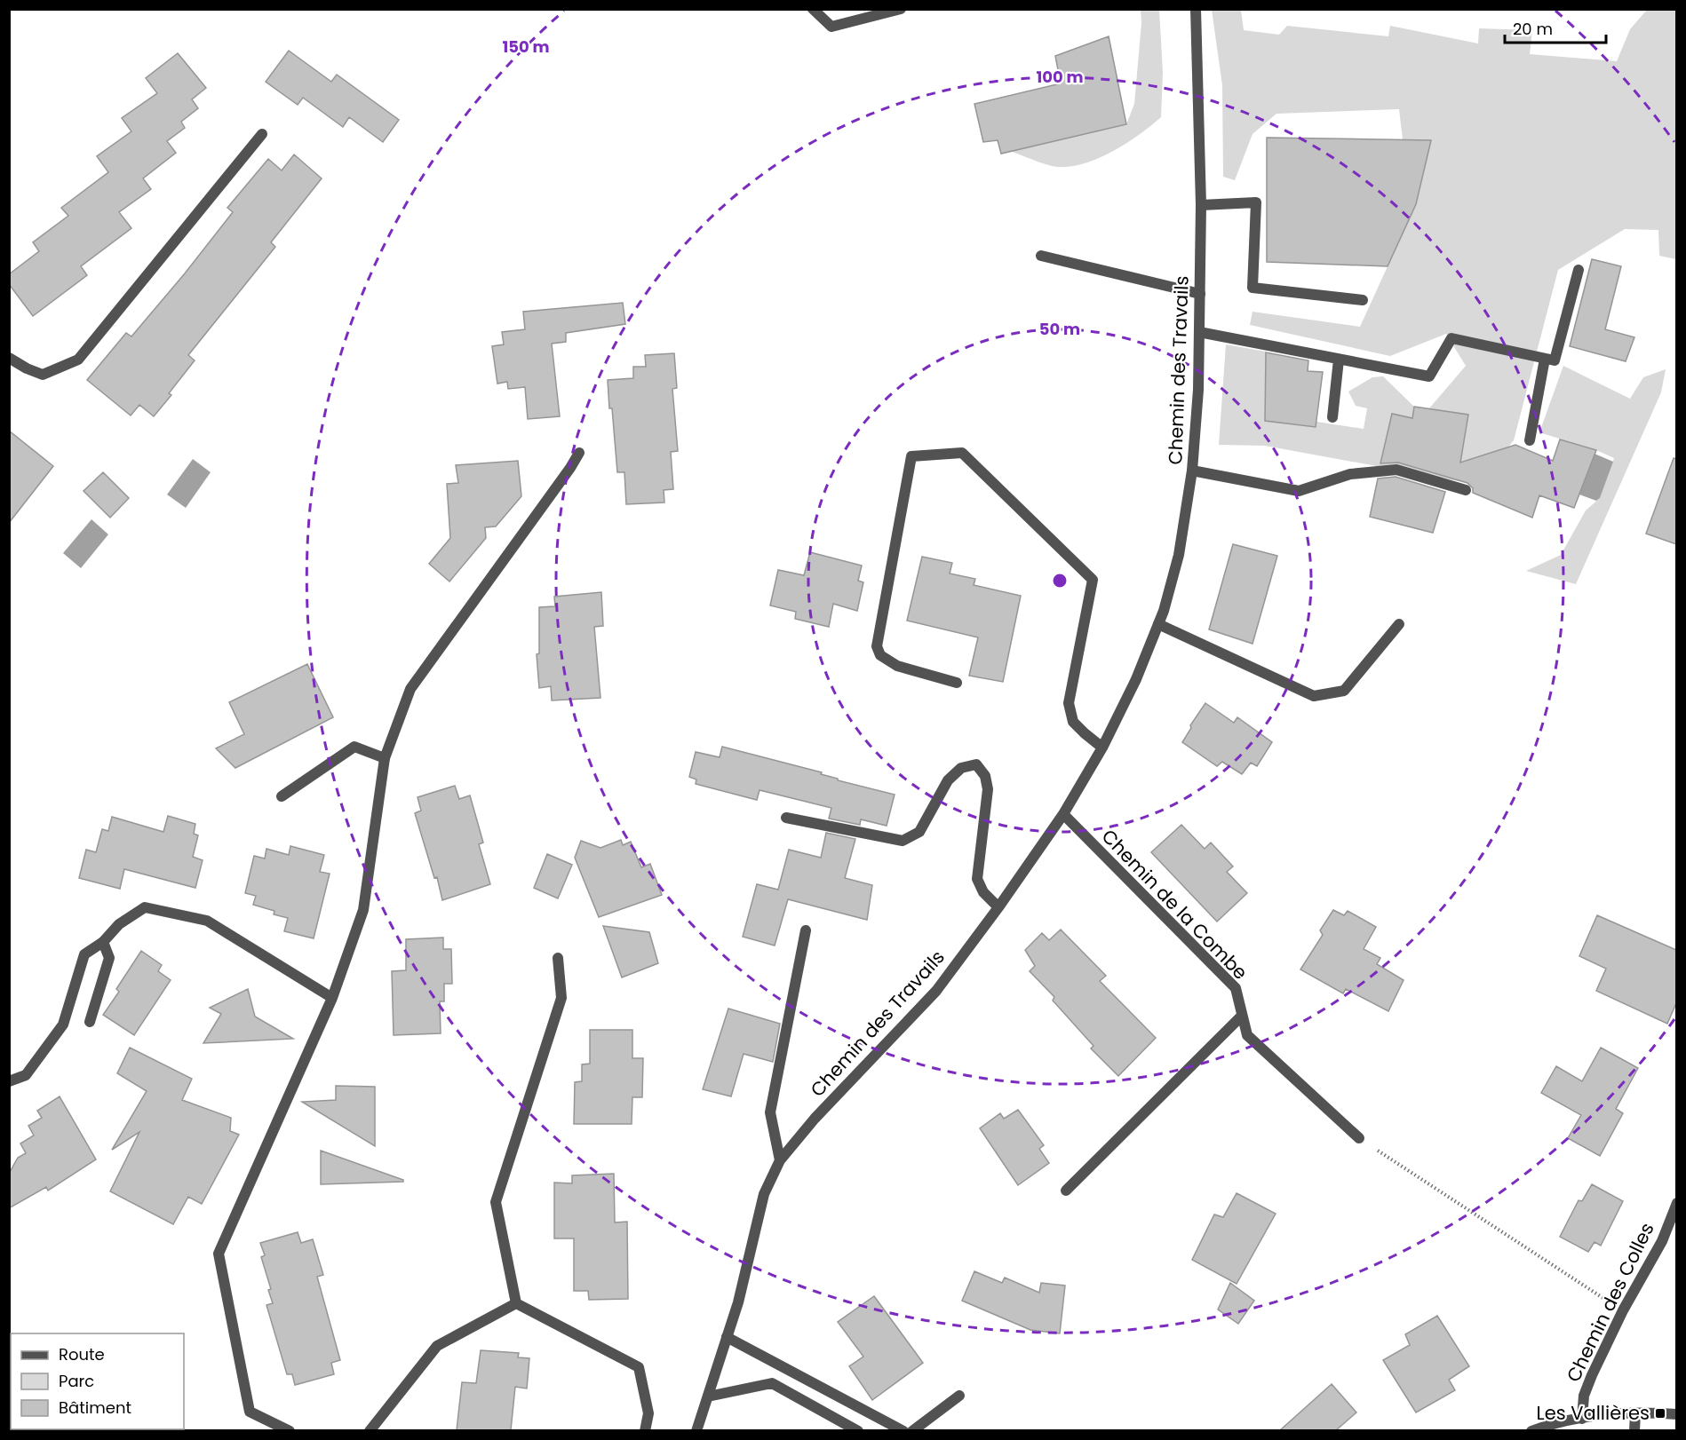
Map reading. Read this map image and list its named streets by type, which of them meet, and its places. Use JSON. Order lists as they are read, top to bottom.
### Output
{
  "streets": {
    "street": ["Chemin des Travails", "Chemin de la Combe", "Chemin des Colles"]
  },
  "crossings": [
    ["Chemin des Travails", "Chemin de la Combe"]
  ],
  "places": {
    "transit": ["Les Vallières"]
  },
  "legend": ["Route", "Parc", "Bâtiment"],
  "scale_bar": "20 m",
  "rings": ["150 m", "100 m", "50 m"]
}
